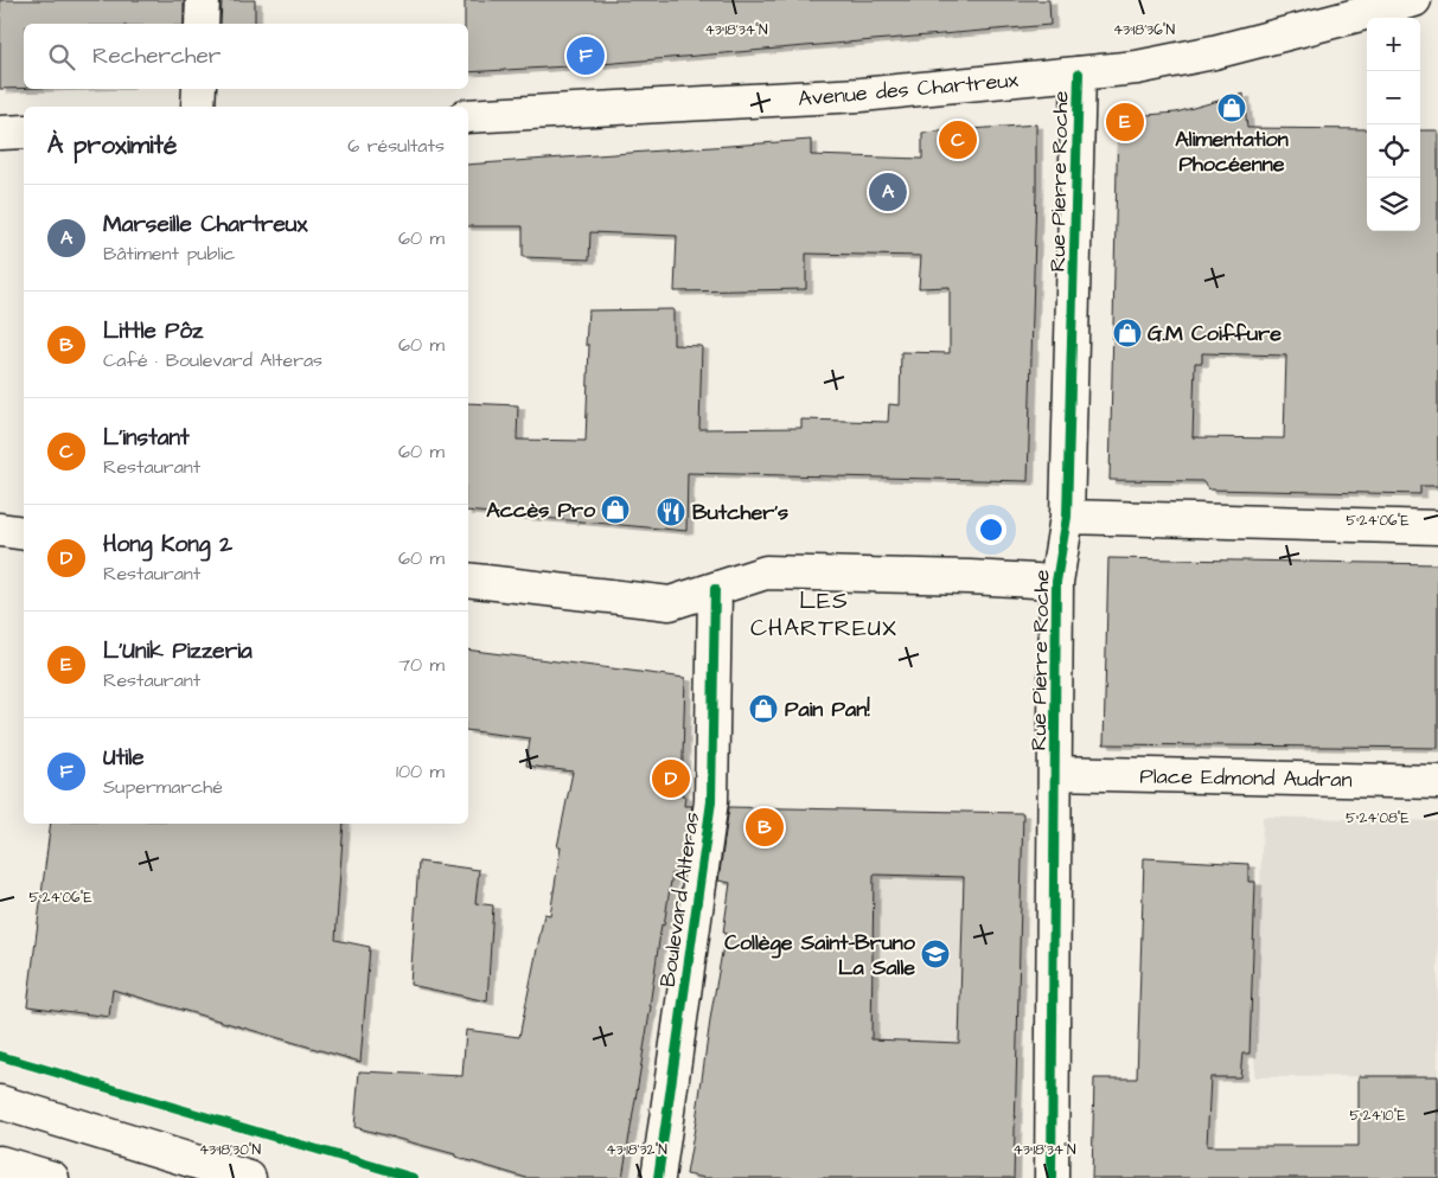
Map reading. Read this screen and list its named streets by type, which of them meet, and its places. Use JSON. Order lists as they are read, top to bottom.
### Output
{
  "streets": {
    "street": [
      "Avenue des Chartreux",
      "Rue Pierre Roche",
      "Place Edmond Audran",
      "Boulevard Alteras"
    ]
  },
  "crossings": [
    ["Avenue des Chartreux", "Rue Pierre Roche"],
    ["Rue Pierre Roche", "Place Edmond Audran"]
  ],
  "districts": ["LES CHARTREUX"],
  "places": {
    "shop": [
      "Alimentation Phocéenne",
      "G.M Coiffure",
      "Accès Pro",
      "Pain Pan!"
    ],
    "restaurant": ["Butcher's"],
    "school or university": ["Collège Saint-Bruno La Salle"]
  },
  "page": {
    "map_buttons": ["+", "−"],
    "search": "Rechercher",
    "pins": [
      "F",
      "E",
      "C",
      "A",
      "D",
      "B"
    ],
    "heading": ["À proximité", "6 résultats"],
    "list": [
      {
        "mark": "A",
        "name": "Marseille Chartreux",
        "note": "Bâtiment public",
        "value": "60 m"
      },
      {
        "mark": "B",
        "name": "Little Pôz",
        "note": "Café · Boulevard Alteras",
        "value": "60 m"
      },
      {
        "mark": "C",
        "name": "L'instant",
        "note": "Restaurant",
        "value": "60 m"
      },
      {
        "mark": "D",
        "name": "Hong Kong 2",
        "note": "Restaurant",
        "value": "60 m"
      },
      {
        "mark": "E",
        "name": "L'Unik Pizzeria",
        "note": "Restaurant",
        "value": "70 m"
      },
      {
        "mark": "F",
        "name": "Utile",
        "note": "Supermarché",
        "value": "100 m"
      }
    ]
  },
  "coordinates": [
    "43°18'34\"N",
    "43°18'36\"N",
    "5°24'06\"E",
    "5°24'08\"E",
    "5°24'10\"E",
    "43°18'30\"N",
    "43°18'32\"N"
  ]
}
